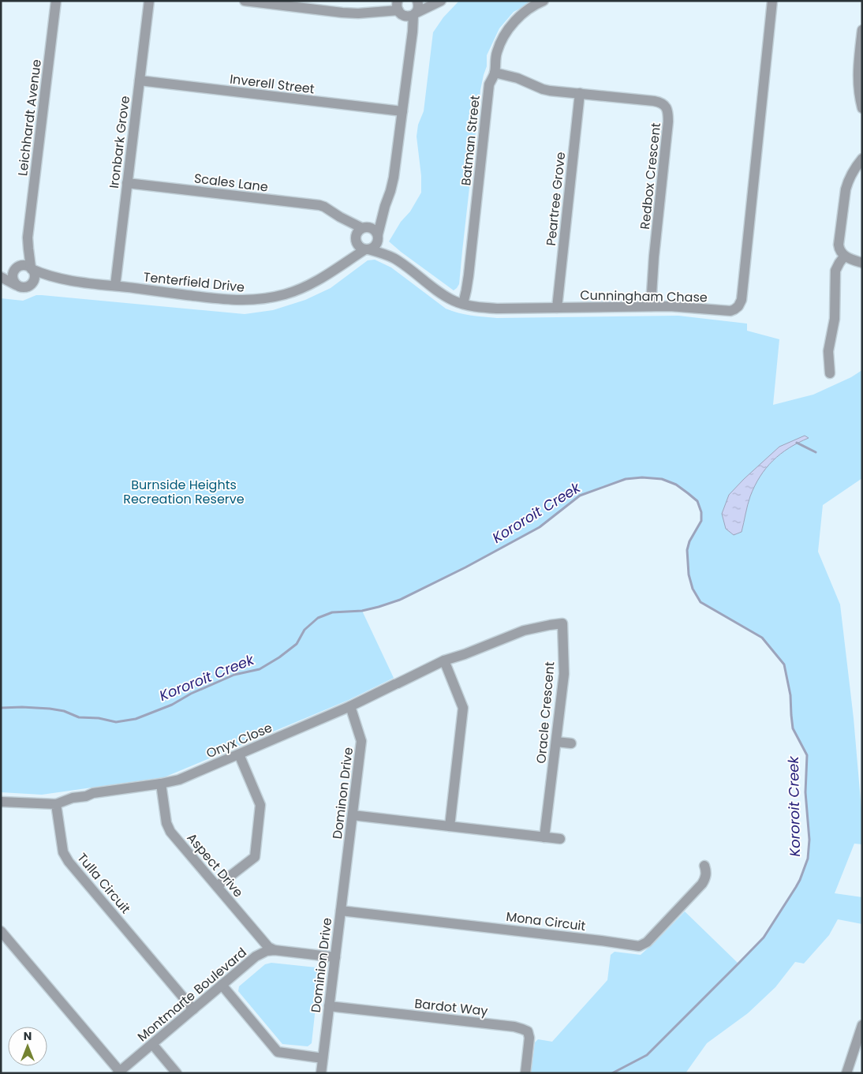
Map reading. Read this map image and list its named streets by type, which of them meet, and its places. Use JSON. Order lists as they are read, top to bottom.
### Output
{
  "streets": {
    "street": [
      "Inverell Street",
      "Leichhardt Avenue",
      "Batman Street",
      "Ironbark Grove",
      "Redbox Crescent",
      "Scales Lane",
      "Peartree Grove",
      "Tenterfield Drive",
      "Cunningham Chase",
      "Oracle Crescent",
      "Onyx Close",
      "Dominon Drive",
      "Aspect Drive",
      "Tulla Circuit",
      "Mona Circuit",
      "Dominion Drive",
      "Montmarte Boulevard",
      "Bardot Way"
    ]
  },
  "crossings": [
    ["Inverell Street", "Ironbark Grove"],
    ["Leichhardt Avenue", "Tenterfield Drive"],
    ["Batman Street", "Redbox Crescent"],
    ["Batman Street", "Cunningham Chase"],
    ["Ironbark Grove", "Scales Lane"],
    ["Ironbark Grove", "Tenterfield Drive"],
    ["Redbox Crescent", "Peartree Grove"],
    ["Redbox Crescent", "Cunningham Chase"],
    ["Scales Lane", "Tenterfield Drive"],
    ["Scales Lane", "Cunningham Chase"],
    ["Peartree Grove", "Cunningham Chase"],
    ["Tenterfield Drive", "Cunningham Chase"],
    ["Oracle Crescent", "Onyx Close"],
    ["Onyx Close", "Dominon Drive"],
    ["Onyx Close", "Aspect Drive"],
    ["Onyx Close", "Tulla Circuit"],
    ["Dominon Drive", "Dominion Drive"],
    ["Aspect Drive", "Montmarte Boulevard"],
    ["Tulla Circuit", "Montmarte Boulevard"],
    ["Mona Circuit", "Dominion Drive"],
    ["Dominion Drive", "Montmarte Boulevard"],
    ["Dominion Drive", "Bardot Way"]
  ],
  "water": ["Kororoit Creek"],
  "parks": ["Burnside Heights Recreation Reserve"],
  "north": "top"
}
